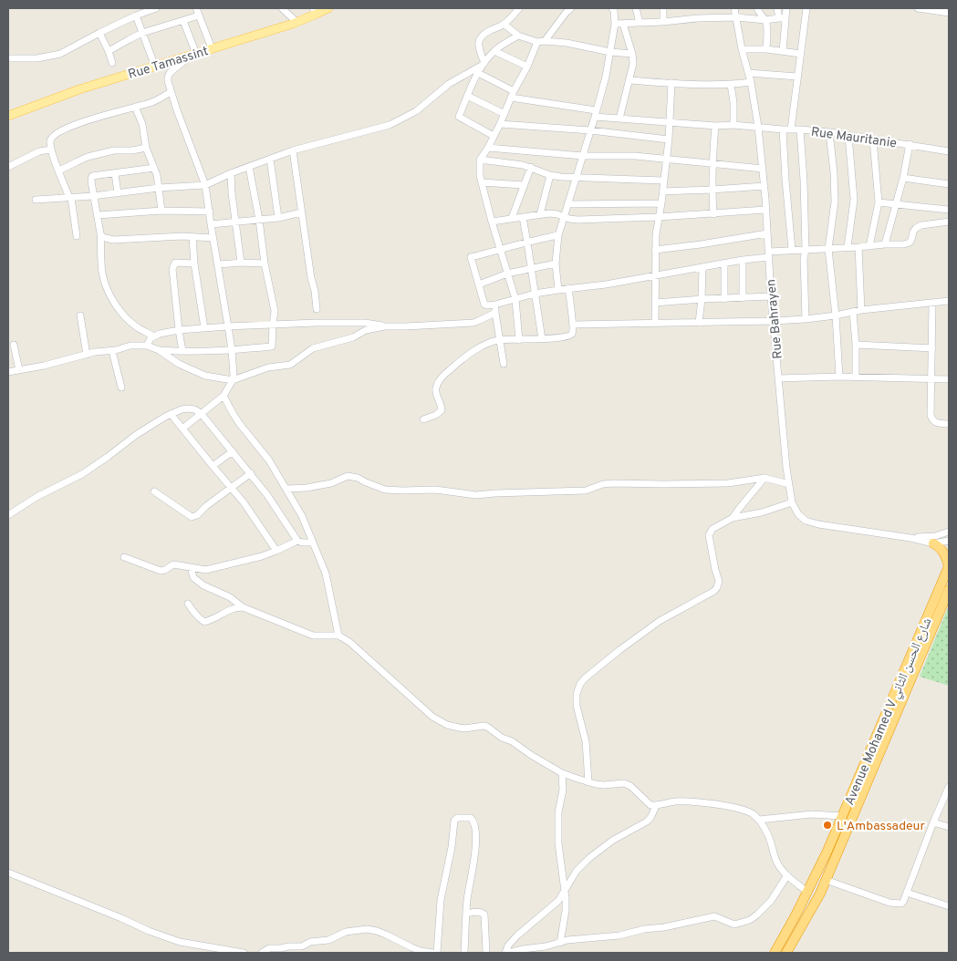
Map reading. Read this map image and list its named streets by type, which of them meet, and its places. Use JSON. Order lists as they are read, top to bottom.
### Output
{
  "streets": {
    "highway": ["Avenue Mohamed V شارع الحسن الثاني"],
    "main road": ["Rue Tamassint"],
    "street": ["Rue Mauritanie", "Rue Bahrayen"]
  },
  "crossings": [
    ["Rue Mauritanie", "Rue Bahrayen"]
  ],
  "places": ["L'Ambassadeur"]
}
